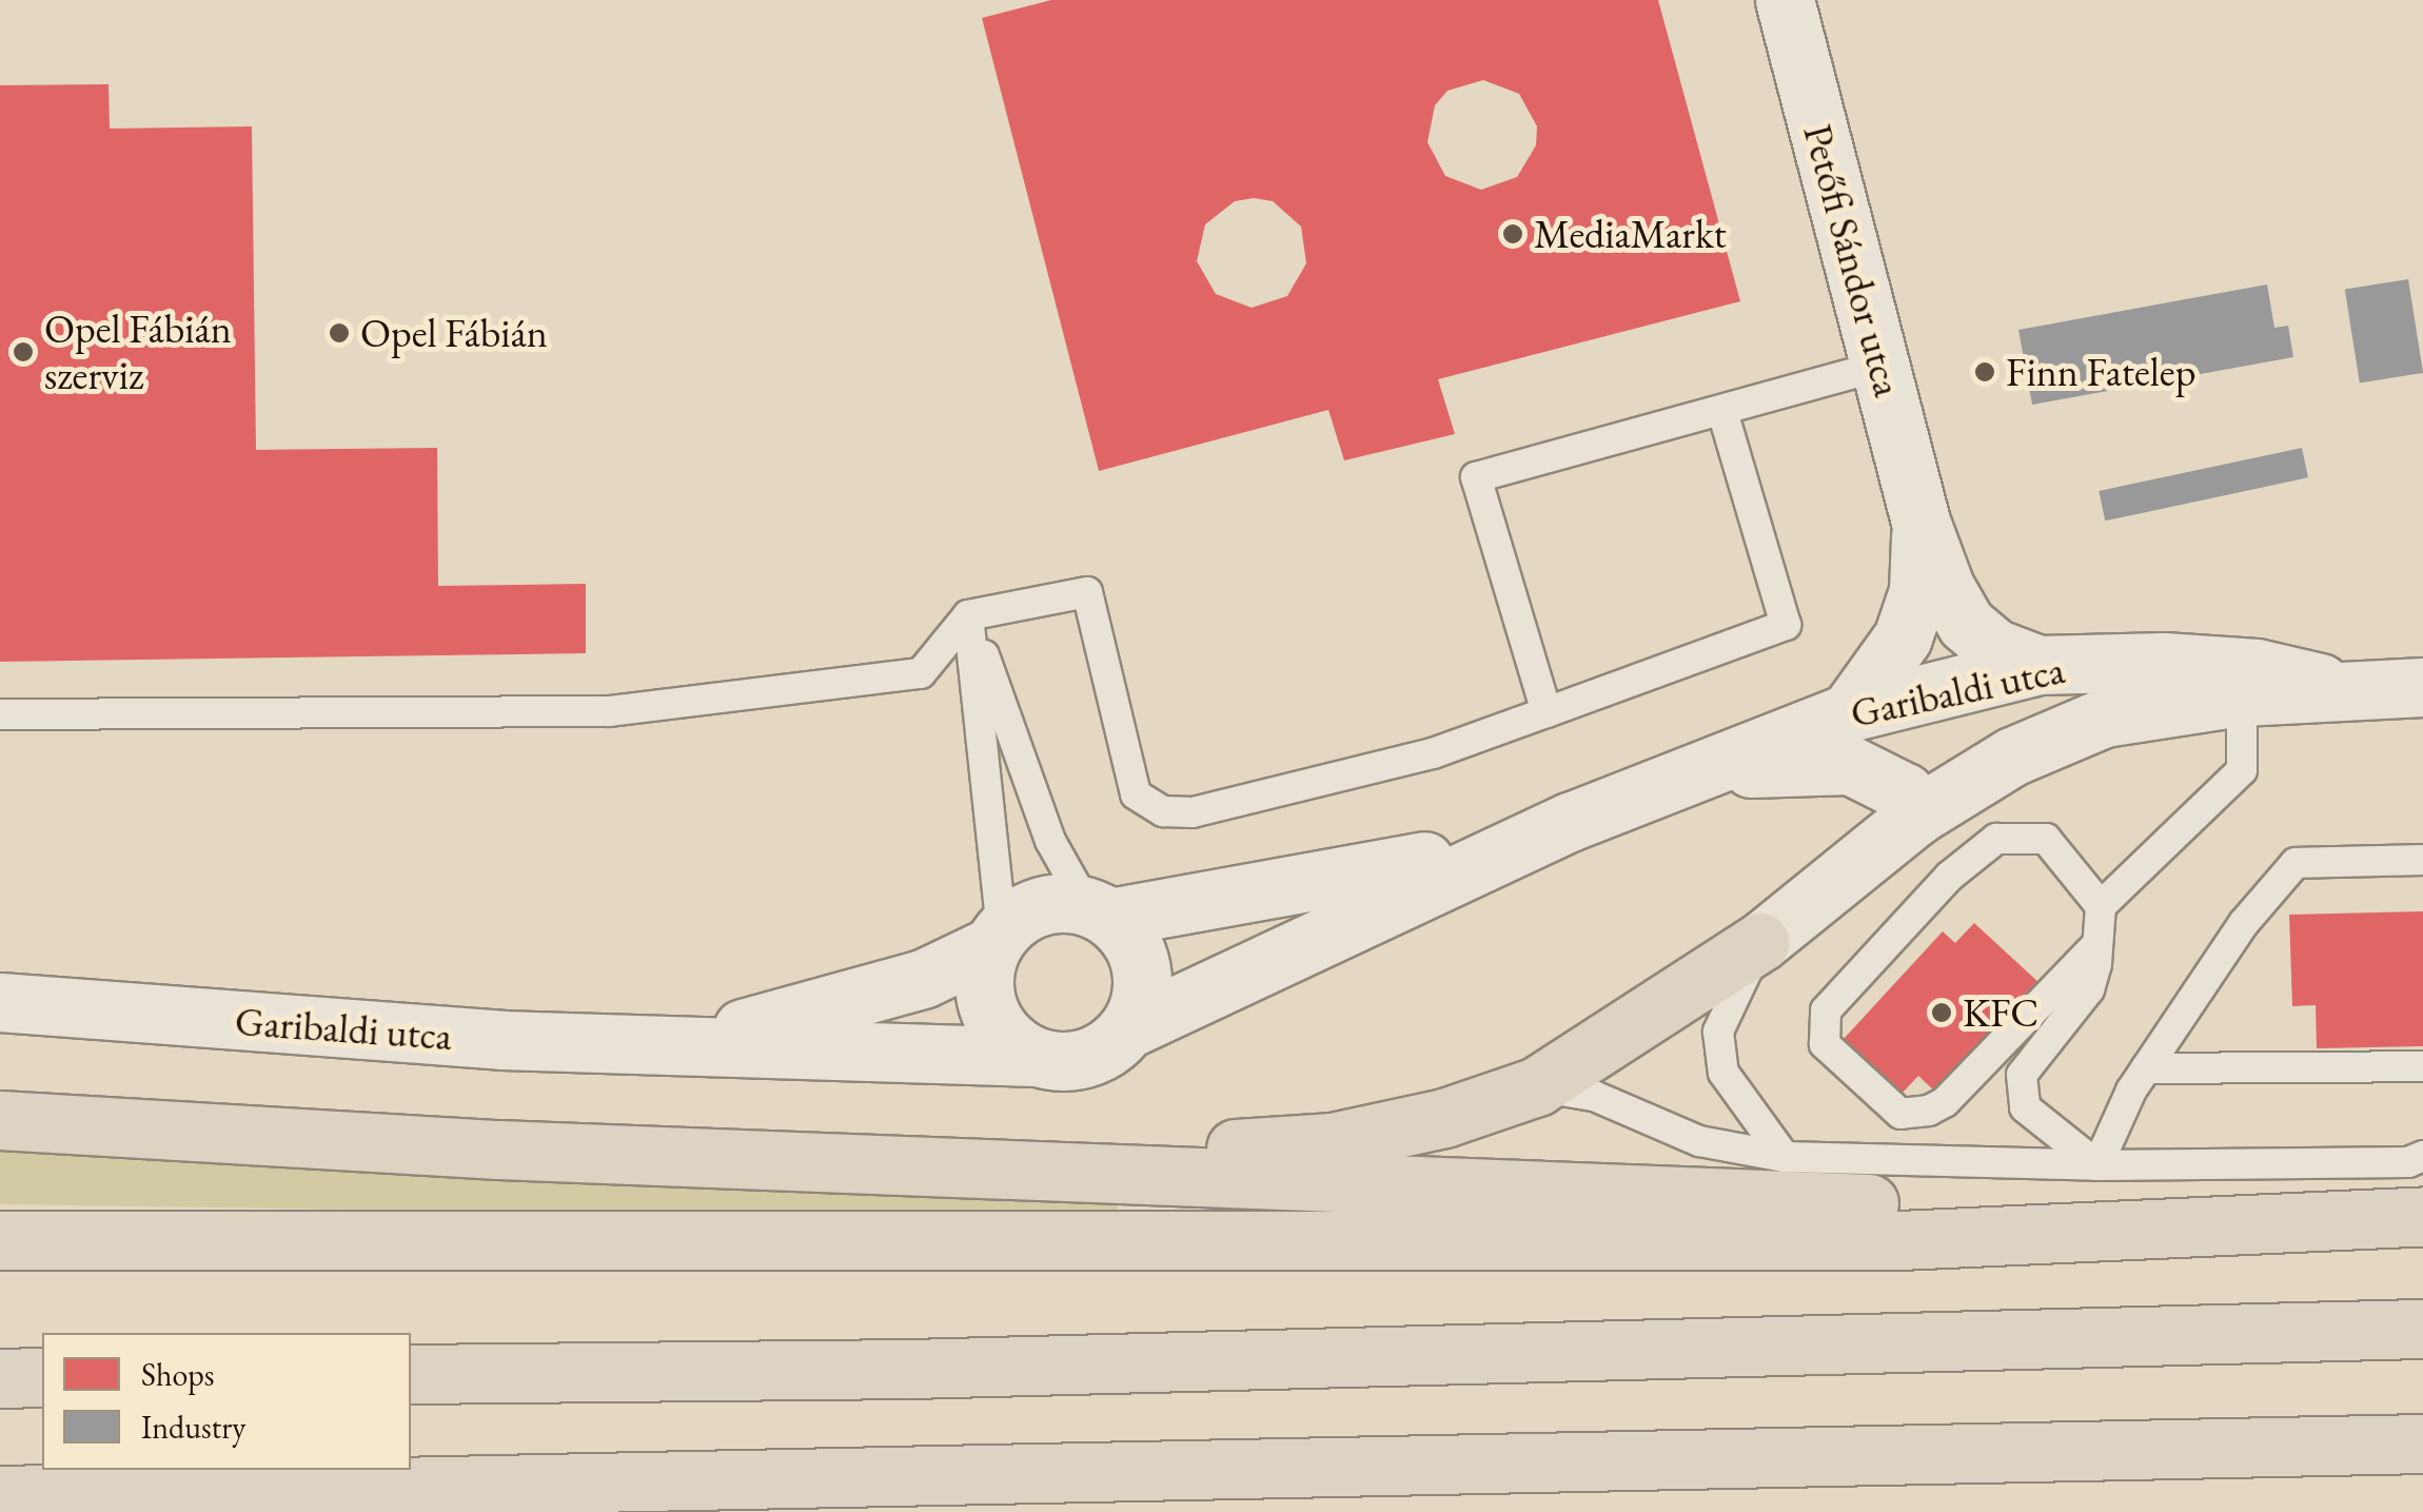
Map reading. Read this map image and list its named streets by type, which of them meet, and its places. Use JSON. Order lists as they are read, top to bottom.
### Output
{
  "streets": {
    "street": ["Petőfi Sándor utca", "Garibaldi utca"]
  },
  "crossings": [
    ["Petőfi Sándor utca", "Garibaldi utca"]
  ],
  "places": [
    "MediaMarkt",
    "Opel Fábián",
    "Opel Fábián szerviz",
    "Finn Fatelep",
    "KFC"
  ],
  "legend": ["Shops", "Industry"]
}
